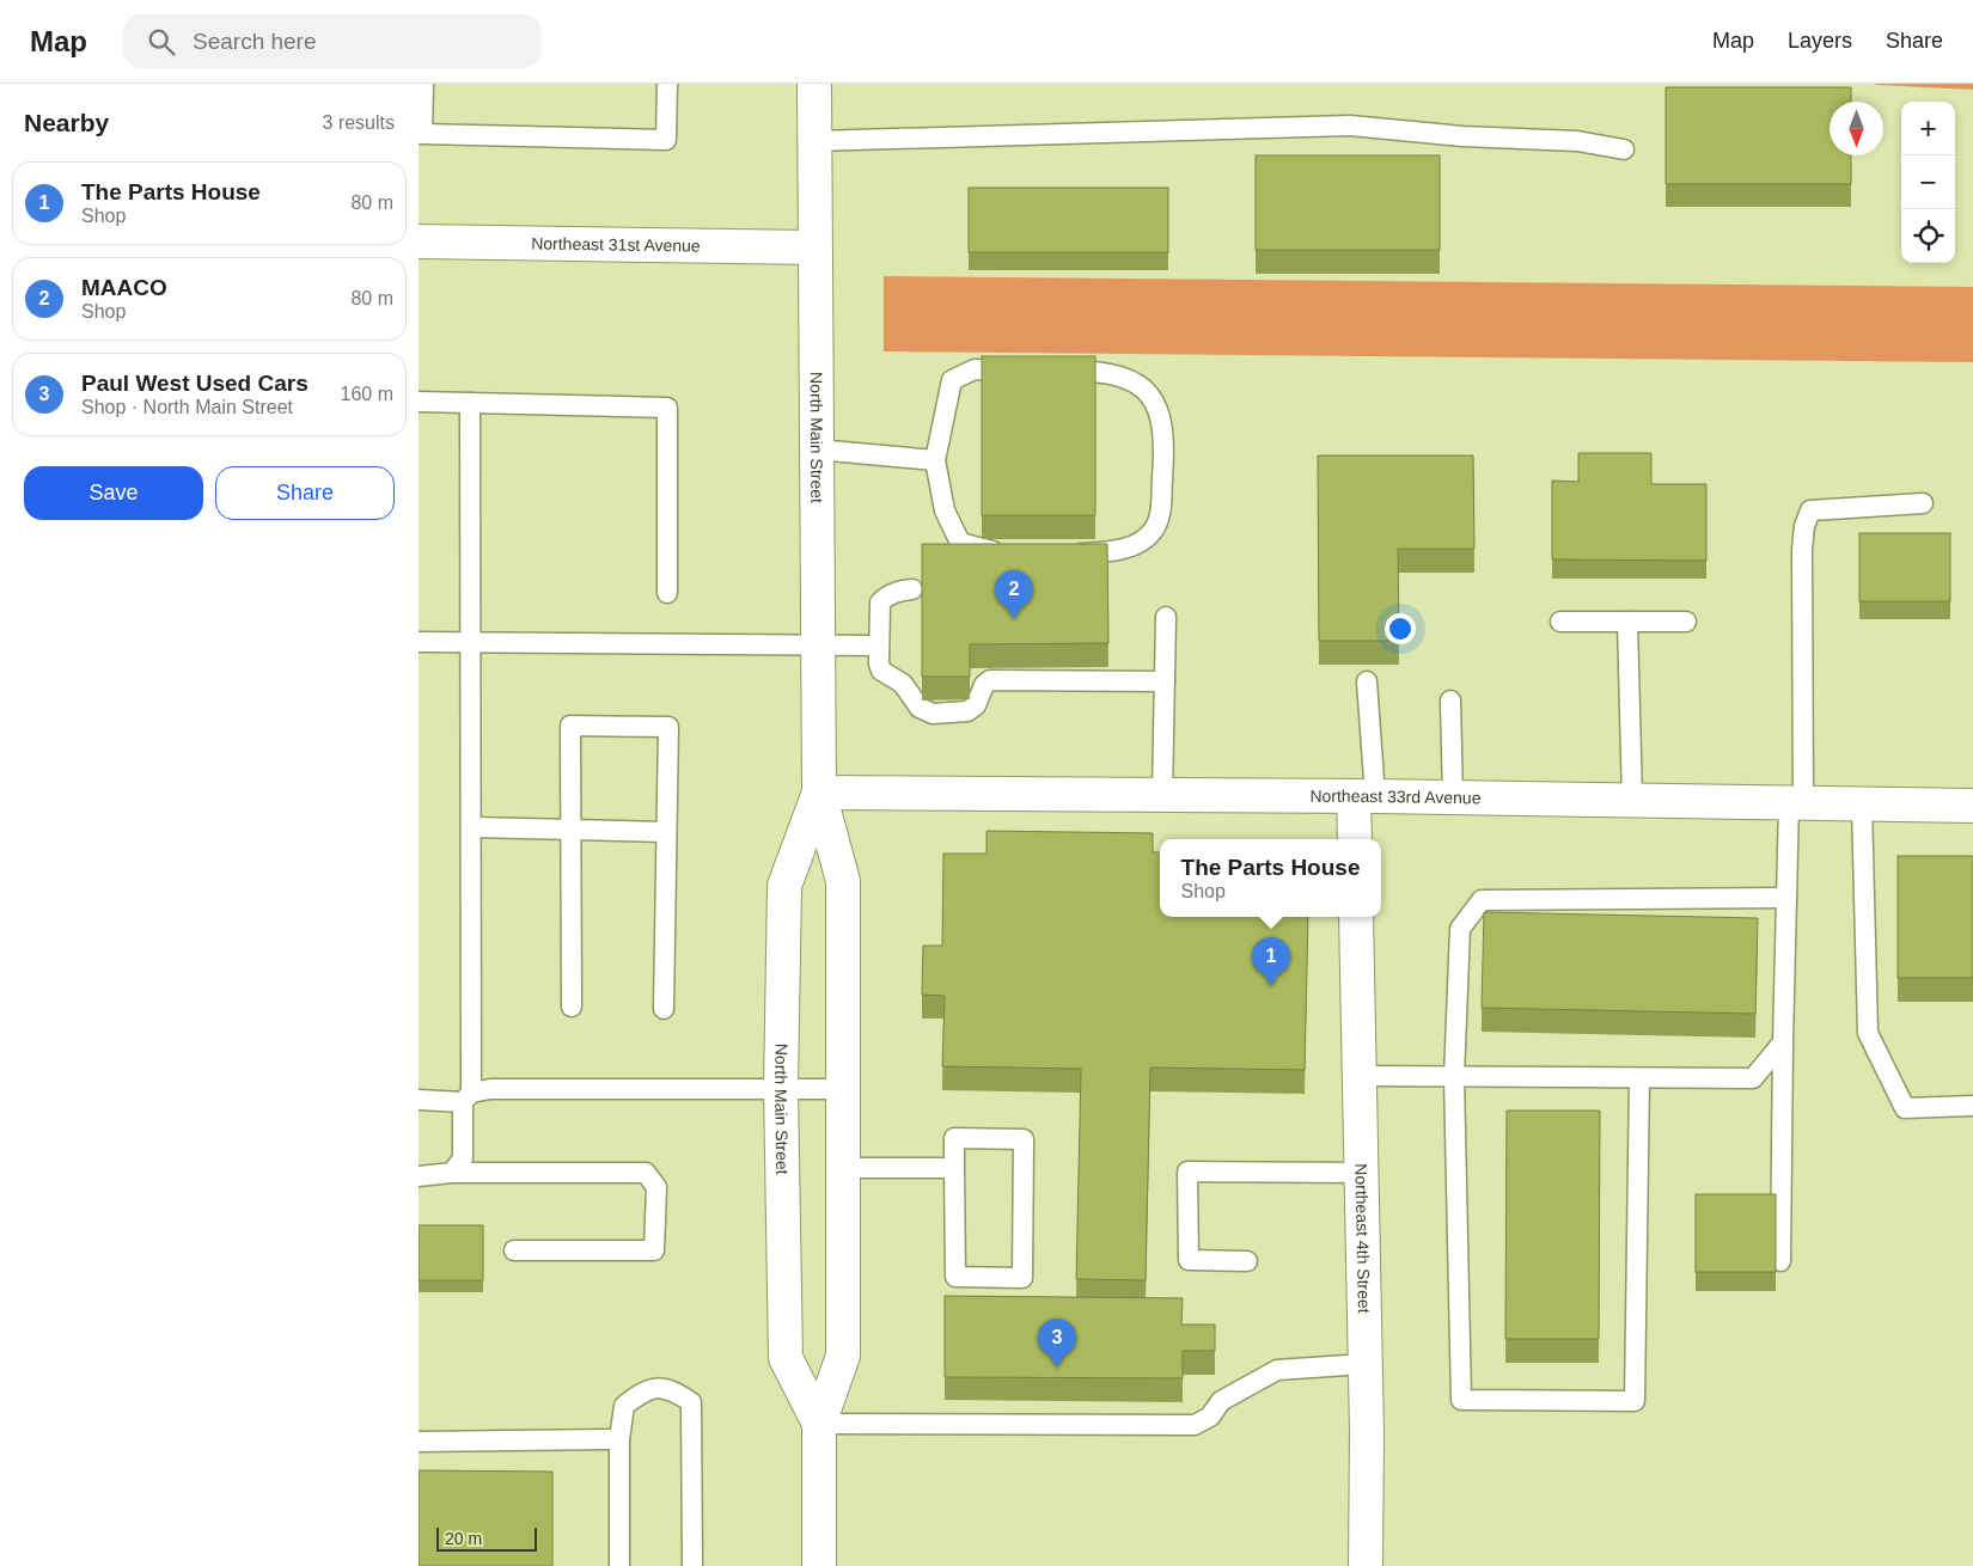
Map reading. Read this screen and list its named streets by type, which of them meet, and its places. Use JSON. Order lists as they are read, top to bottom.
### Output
{
  "streets": {
    "street": [
      "Northeast 31st Avenue",
      "North Main Street",
      "Northeast 33rd Avenue",
      "Northeast 4th Street"
    ]
  },
  "crossings": [
    ["Northeast 31st Avenue", "North Main Street"],
    ["North Main Street", "Northeast 33rd Avenue"]
  ],
  "scale_bar": "20 m",
  "north": "bottom",
  "page": {
    "header": "Map",
    "search": "Search here",
    "nav": ["Map", "Layers", "Share"],
    "heading": ["Nearby", "3 results"],
    "map_buttons": ["+", "−"],
    "list": [
      {
        "mark": "1",
        "name": "The Parts House",
        "note": "Shop",
        "value": "80 m"
      },
      {
        "mark": "2",
        "name": "MAACO",
        "note": "Shop",
        "value": "80 m"
      },
      {
        "mark": "3",
        "name": "Paul West Used Cars",
        "note": "Shop · North Main Street",
        "value": "160 m"
      }
    ],
    "buttons": ["Save", "Share"],
    "pins": ["2", "1", "3"],
    "popup": ["The Parts House", "Shop"],
    "scale": "20 m"
  }
}
